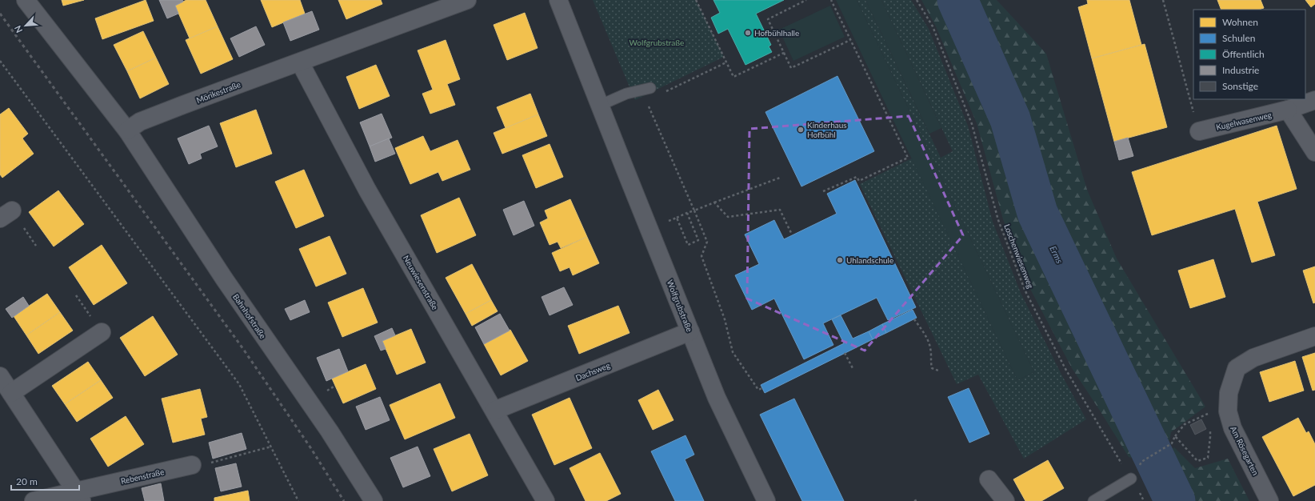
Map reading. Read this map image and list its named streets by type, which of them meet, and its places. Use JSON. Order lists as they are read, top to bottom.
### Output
{
  "streets": {
    "street": [
      "Mörikestraße",
      "Kugelwasenweg",
      "Neuwiesenstraße",
      "Wolfgrubstraße",
      "Bahnhofstraße",
      "Dachsweg",
      "Am Rösegarten",
      "Rebenstraße"
    ],
    "path": ["Loschenwiesenweg"]
  },
  "crossings": [
    ["Mörikestraße", "Neuwiesenstraße"],
    ["Mörikestraße", "Bahnhofstraße"],
    ["Neuwiesenstraße", "Dachsweg"],
    ["Wolfgrubstraße", "Dachsweg"]
  ],
  "water": ["Erms"],
  "parks": ["Wolfgrubstraße"],
  "places": ["Hofbühlhalle", "Kinderhaus Hofbühl", "Uhlandschule"],
  "legend": [
    "Wohnen",
    "Schulen",
    "Öffentlich",
    "Industrie",
    "Sonstige"
  ],
  "scale_bar": "20 m",
  "north": "bottom left"
}
